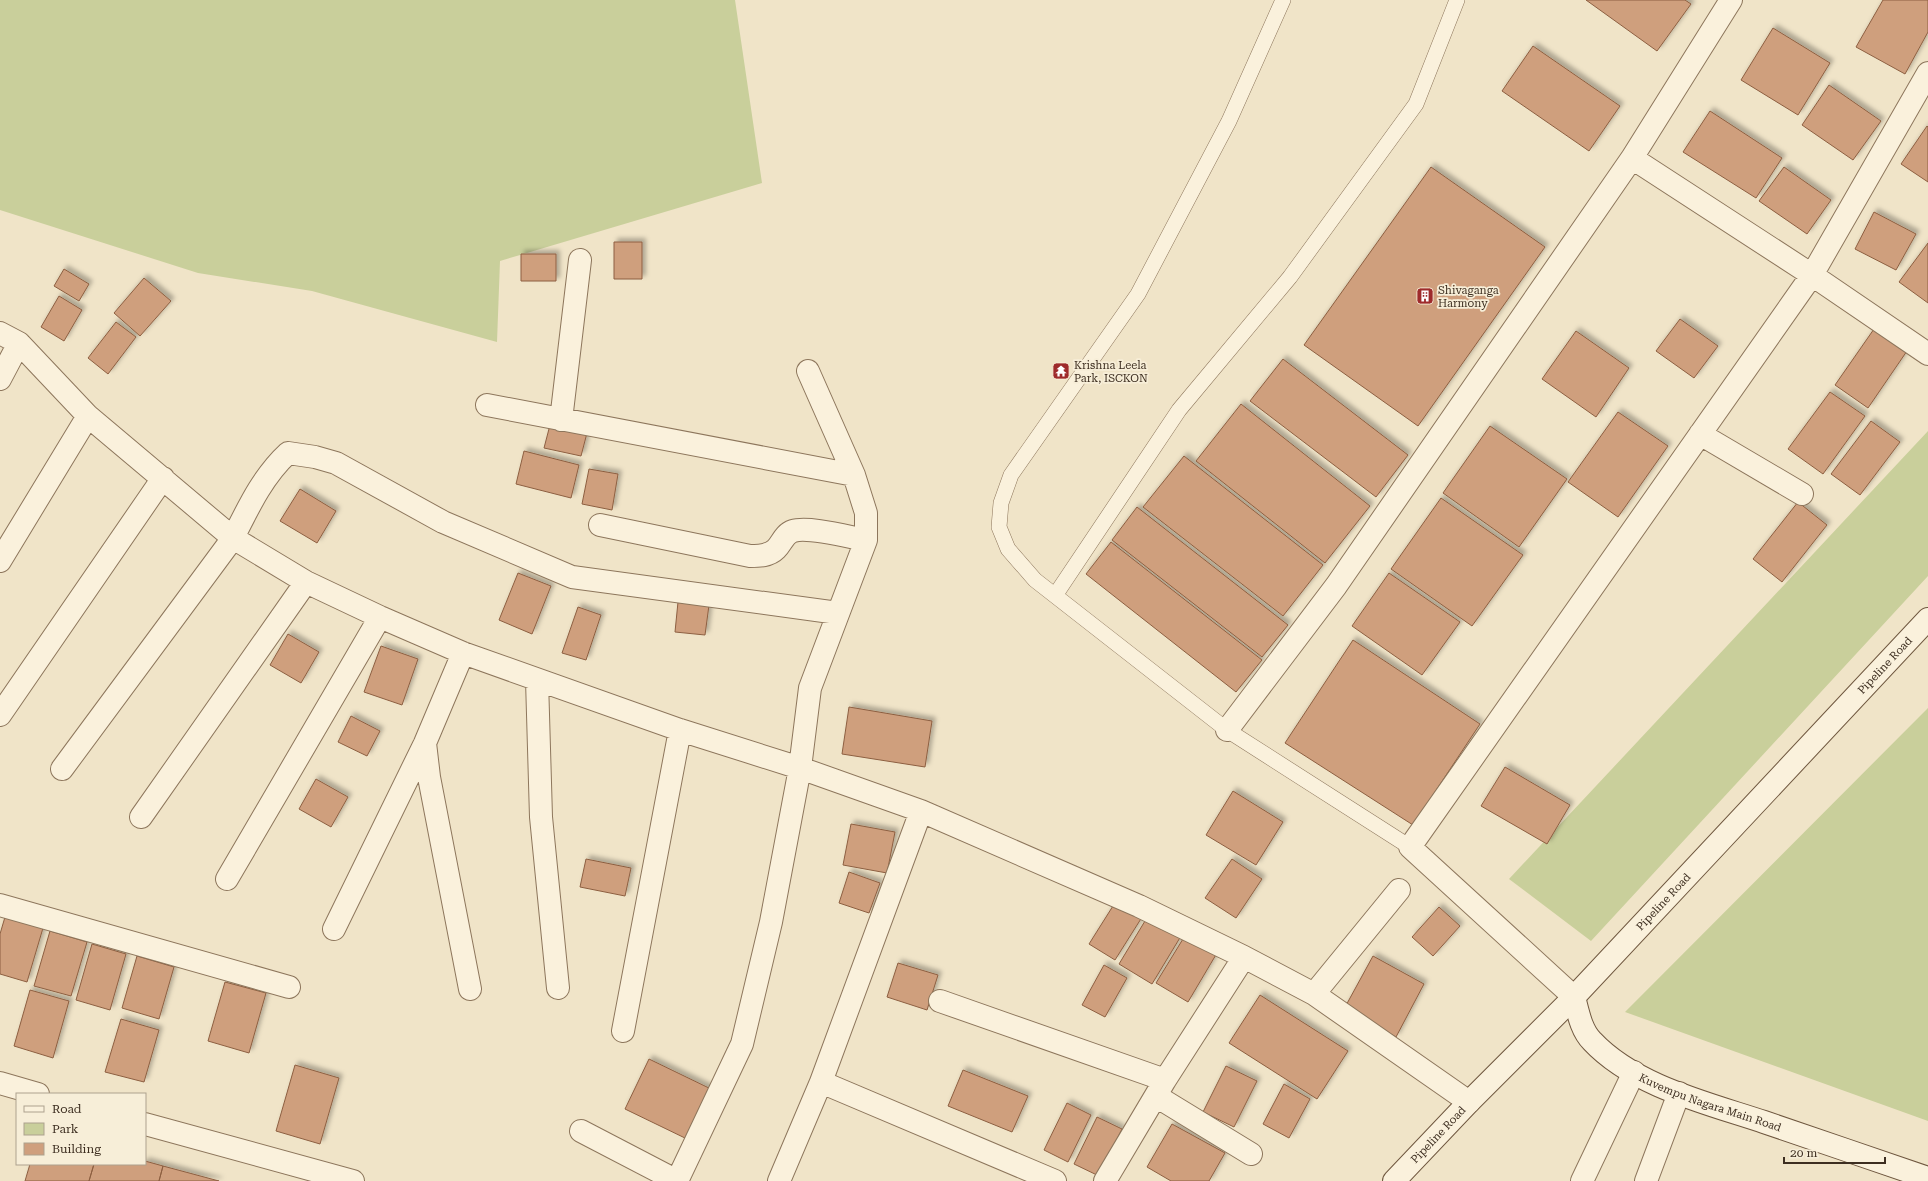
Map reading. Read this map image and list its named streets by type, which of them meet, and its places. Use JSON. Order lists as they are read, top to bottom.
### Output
{
  "streets": {
    "street": ["Pipeline Road", "Kuvempu Nagara Main Road"]
  },
  "crossings": [
    ["Pipeline Road", "Kuvempu Nagara Main Road"]
  ],
  "places": {
    "building": ["Shivaganga Harmony"],
    "temple": ["Krishna Leela Park, ISCKON"]
  },
  "legend": ["Road", "Park", "Building"],
  "scale_bar": "20 m"
}
